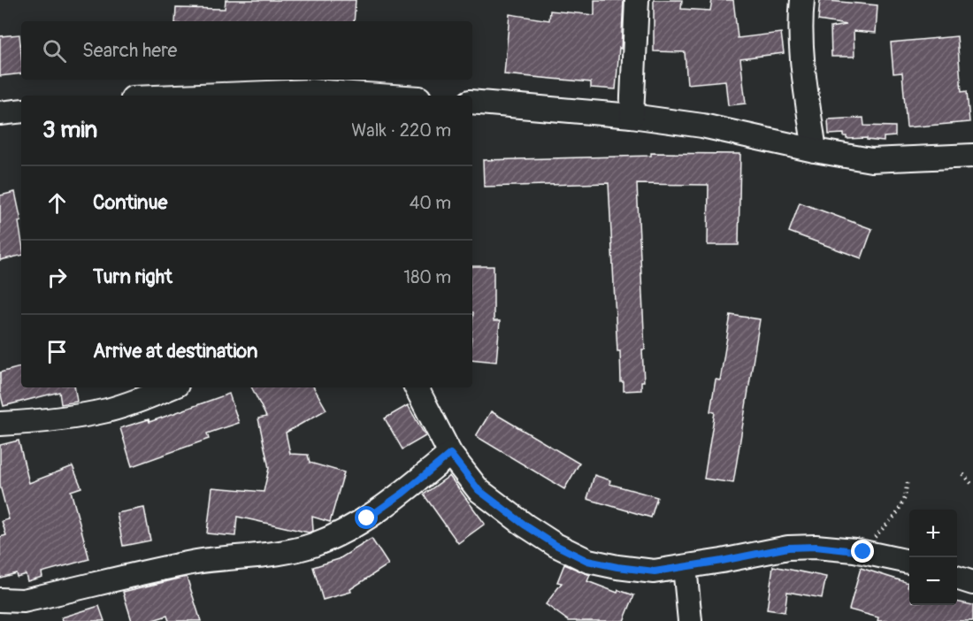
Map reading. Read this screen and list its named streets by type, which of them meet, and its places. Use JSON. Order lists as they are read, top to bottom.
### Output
{
  "page": {
    "search": "Search here",
    "heading": ["3 min", "Walk · 220 m"],
    "list": [
      ["Continue", "40 m"],
      ["Turn right", "180 m"],
      "Arrive at destination"
    ],
    "map_buttons": ["+", "−"]
  }
}
